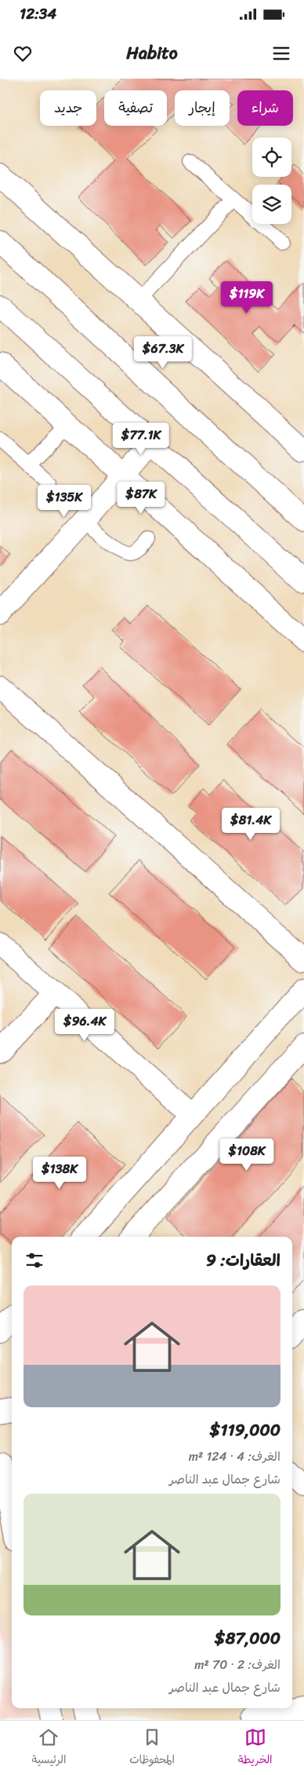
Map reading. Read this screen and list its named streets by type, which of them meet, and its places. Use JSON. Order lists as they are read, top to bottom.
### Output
{
  "page": {
    "status": "12:34",
    "header": "Habito",
    "chip": [
      "شراء",
      "إيجار",
      "تصفية",
      "جديد"
    ],
    "price": [
      "$119K",
      "$67.3K",
      "$77.1K",
      "$87K",
      "$135K",
      "$81.4K",
      "$96.4K",
      "$108K",
      "$138K"
    ],
    "heading": "العقارات: 9",
    "list": [
      {
        "name": "$119,000",
        "note": "الغرف: 4 · 124 m² · شارع جمال عبد الناصر"
      },
      {
        "name": "$87,000",
        "note": "الغرف: 2 · 70 m² · شارع جمال عبد الناصر"
      }
    ],
    "tabs": ["الخريطة", "المحفوظات", "الرئيسية"]
  }
}
